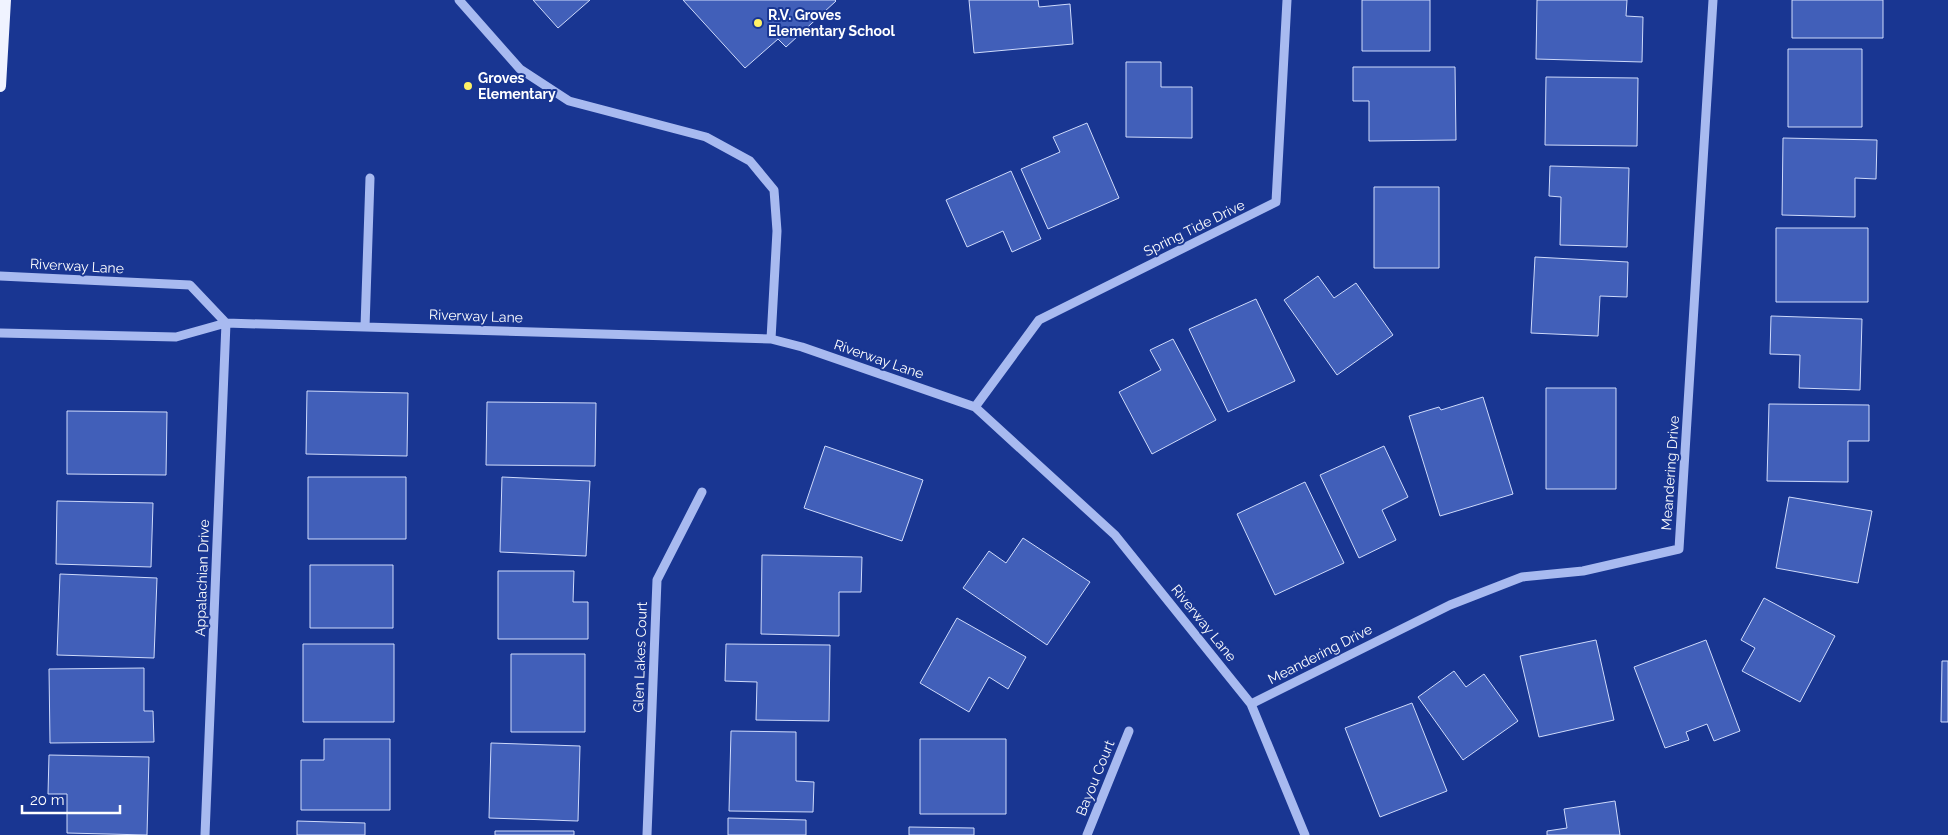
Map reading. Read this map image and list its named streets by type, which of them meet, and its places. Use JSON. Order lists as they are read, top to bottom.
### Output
{
  "streets": {
    "street": [
      "Spring Tide Drive",
      "Riverway Lane",
      "Meandering Drive",
      "Appalachian Drive",
      "Glen Lakes Court",
      "Bayou Court"
    ]
  },
  "crossings": [
    ["Spring Tide Drive", "Riverway Lane"],
    ["Riverway Lane", "Meandering Drive"],
    ["Riverway Lane", "Appalachian Drive"]
  ],
  "places": ["R.V. Groves Elementary School", "Groves Elementary"],
  "scale_bar": "20 m"
}
